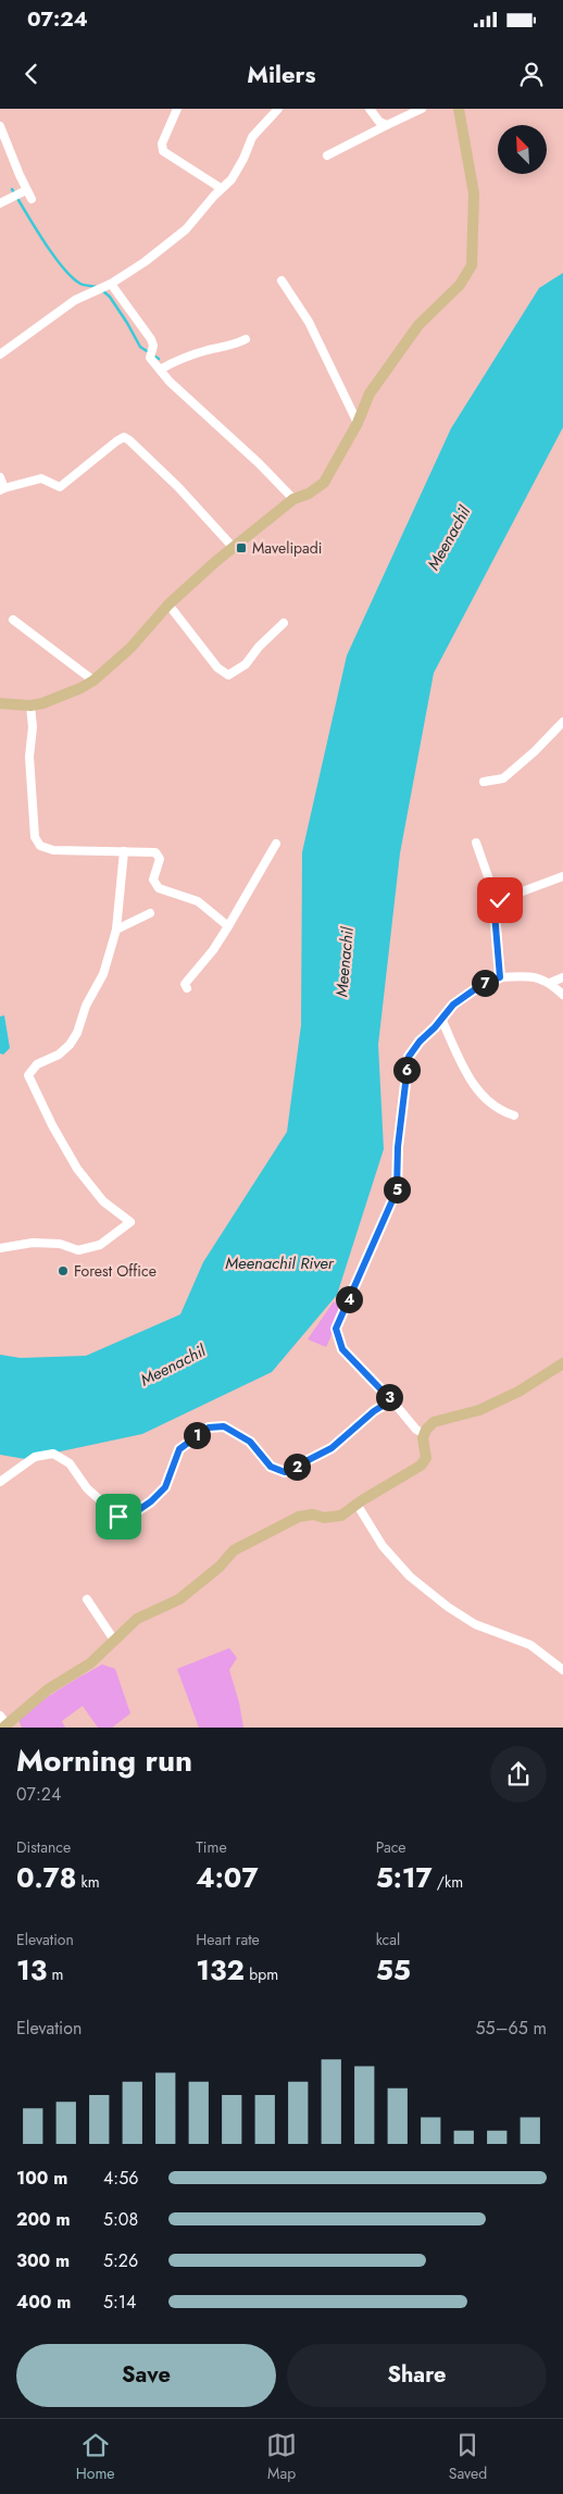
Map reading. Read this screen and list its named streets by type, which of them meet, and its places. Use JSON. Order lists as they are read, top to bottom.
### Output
{
  "water": ["Meenachil", "Meenachil River"],
  "places": {
    "transit": ["Mavelipadi"],
    "other": ["Forest Office"]
  },
  "north": "top left",
  "page": {
    "status": "07:24",
    "header": "Milers",
    "pins": [
      "7",
      "6",
      "5",
      "4",
      "3",
      "1",
      "2"
    ],
    "heading": ["Morning run", "07:24"],
    "stats": [
      ["Distance", "0.78 km"],
      ["Time", "4:07"],
      ["Pace", "5:17 /km"],
      ["Elevation", "13 m"],
      ["Heart rate", "132 bpm"],
      ["kcal", "55"]
    ],
    "chart": ["Elevation", "55–65 m"],
    "list": [
      {
        "name": "100 m",
        "note": "4:56"
      },
      {
        "name": "200 m",
        "note": "5:08"
      },
      {
        "name": "300 m",
        "note": "5:26"
      },
      {
        "name": "400 m",
        "note": "5:14"
      }
    ],
    "buttons": ["Save", "Share"],
    "tabs": ["Home", "Map", "Saved"]
  }
}
